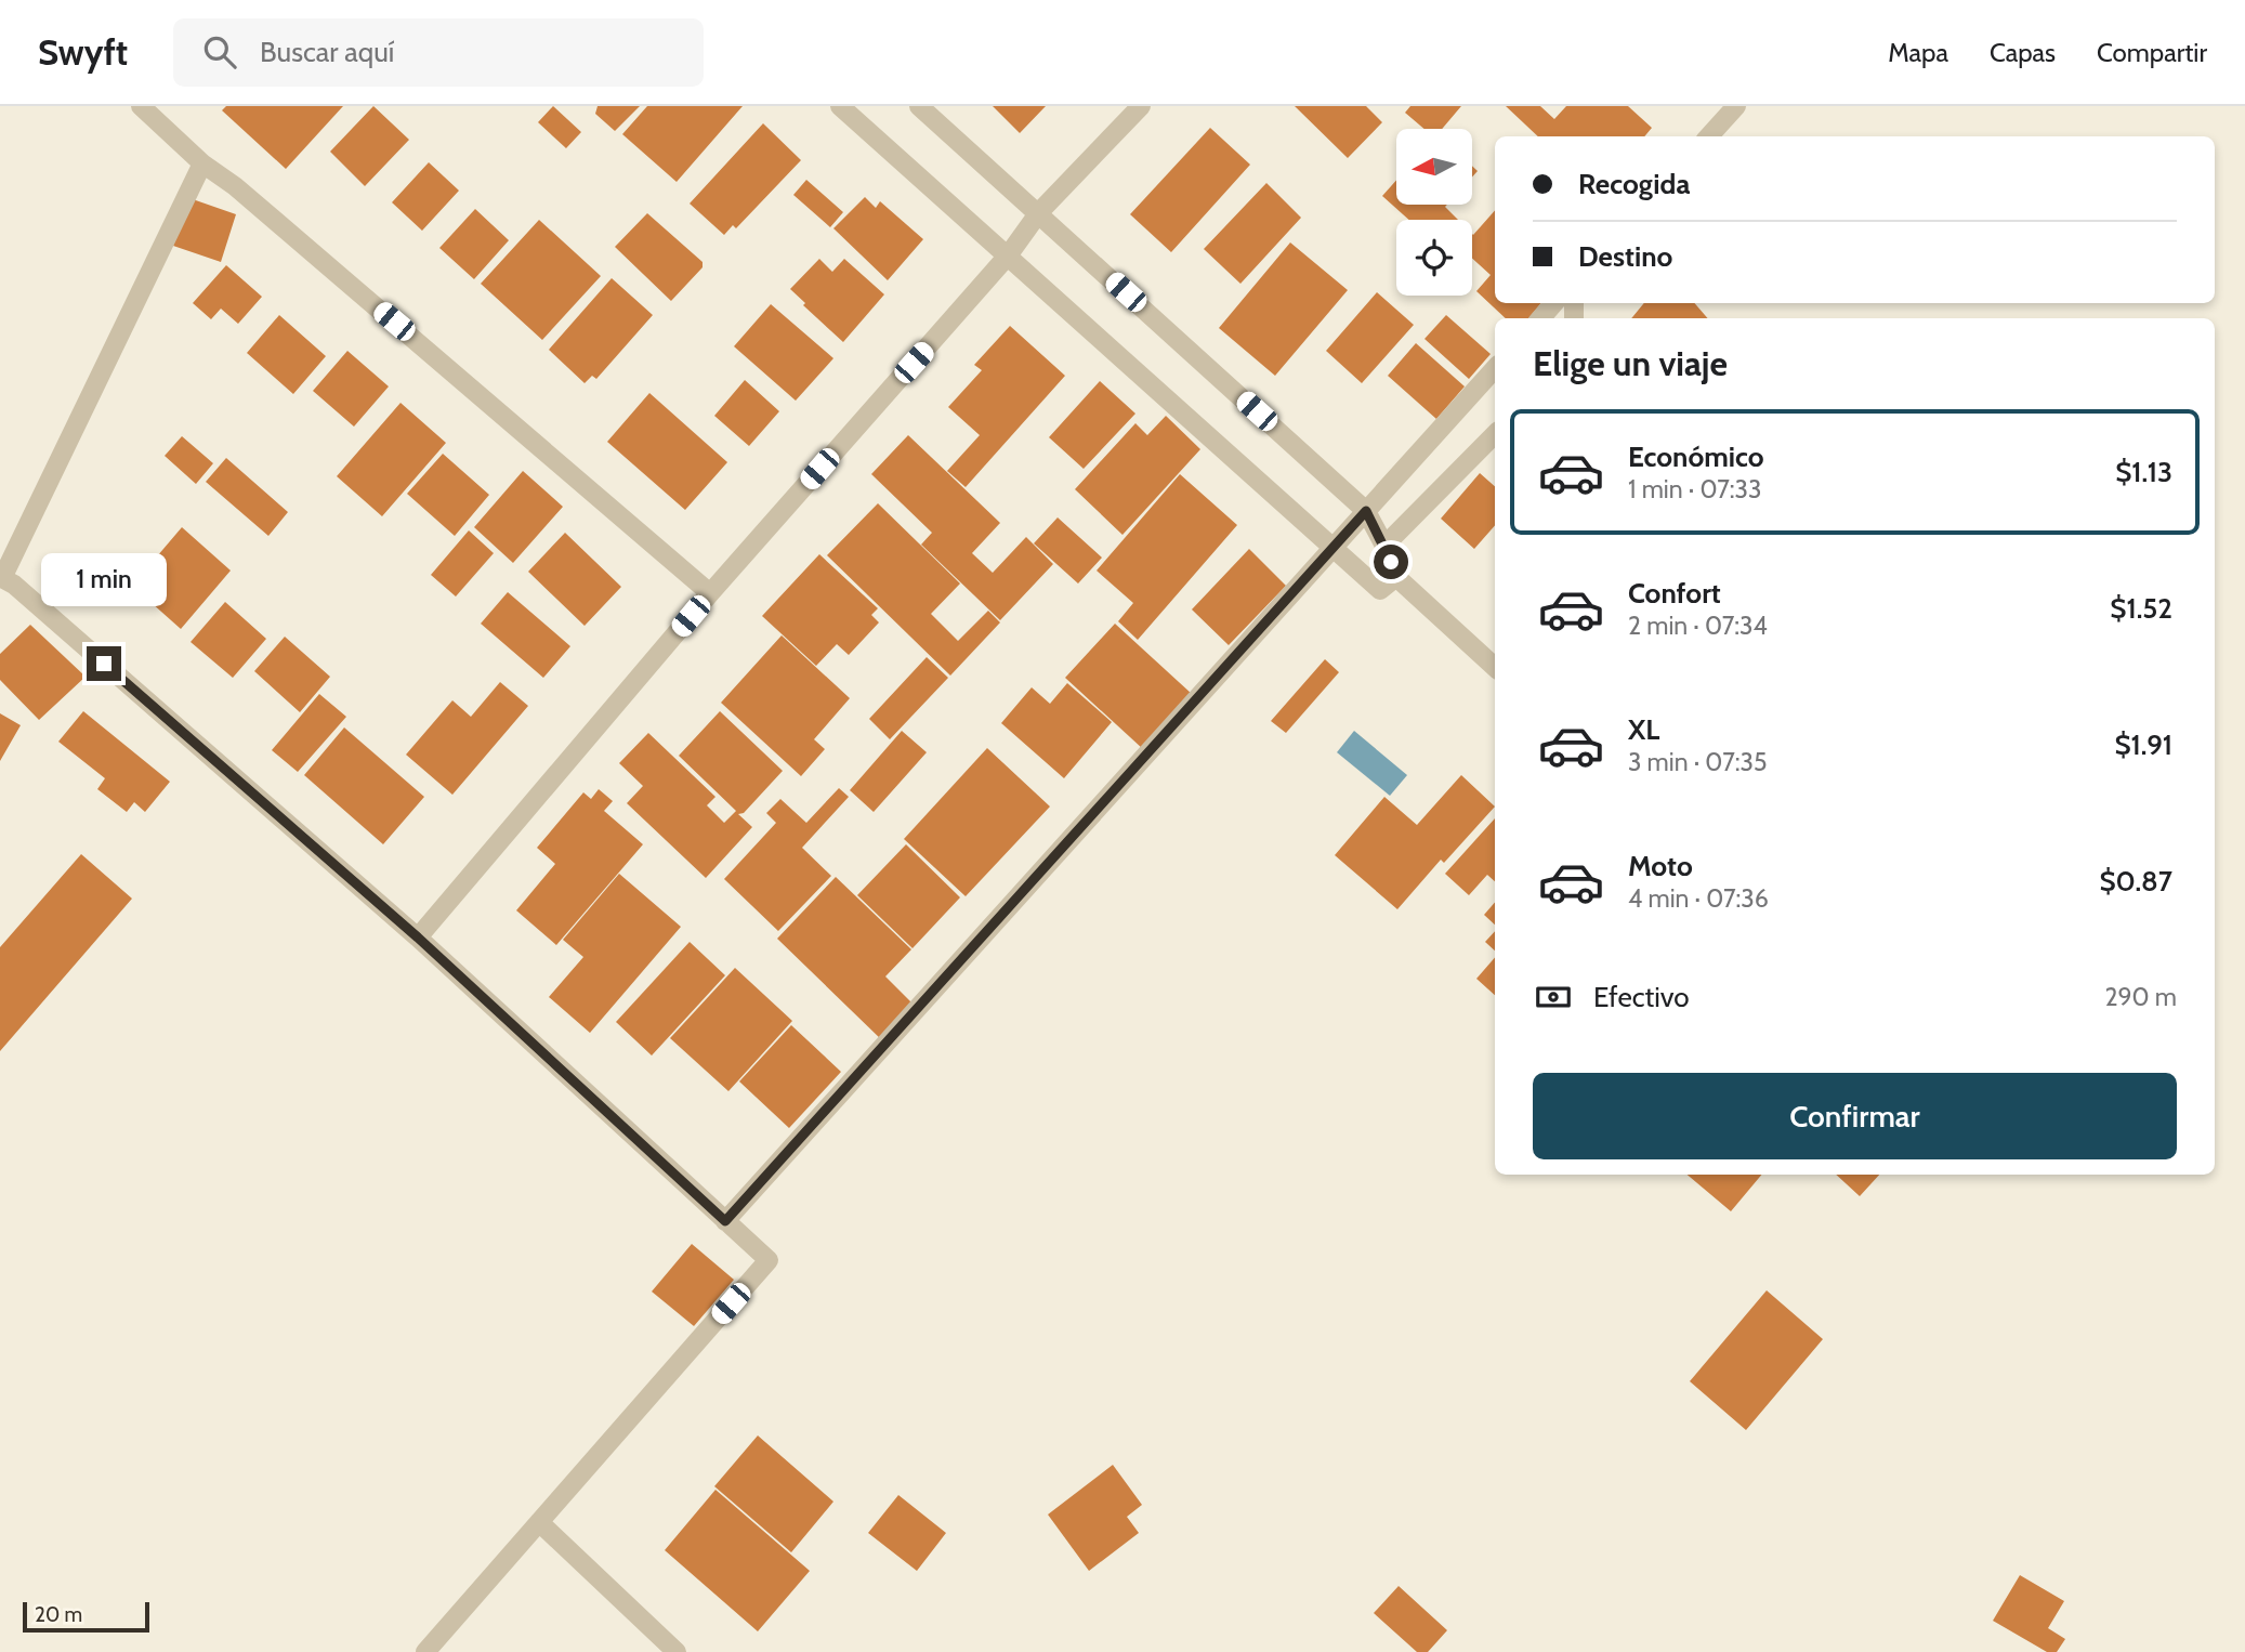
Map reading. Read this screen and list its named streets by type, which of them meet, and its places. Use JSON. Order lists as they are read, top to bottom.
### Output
{
  "scale_bar": "20 m",
  "north": "left",
  "page": {
    "header": "Swyft",
    "search": "Buscar aquí",
    "nav": ["Mapa", "Capas", "Compartir"],
    "banner": ["Recogida", "Destino"],
    "heading": "Elige un viaje",
    "list": [
      {
        "name": "Económico",
        "note": "1 min · 07:33",
        "value": "$1.13"
      },
      {
        "name": "Confort",
        "note": "2 min · 07:34",
        "value": "$1.52"
      },
      {
        "name": "XL",
        "note": "3 min · 07:35",
        "value": "$1.91"
      },
      {
        "name": "Moto",
        "note": "4 min · 07:36",
        "value": "$0.87"
      }
    ],
    "bubble": "1 min",
    "pay": ["Efectivo", "290 m"],
    "buttons": "Confirmar",
    "scale": "20 m"
  }
}
